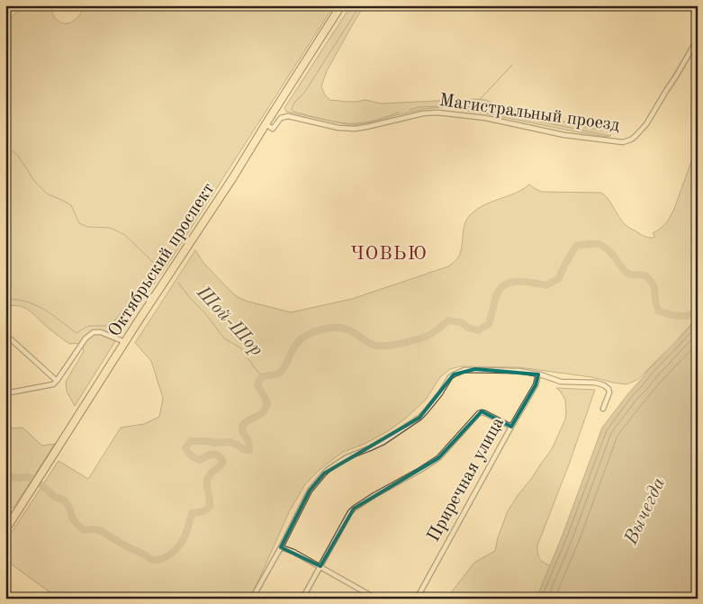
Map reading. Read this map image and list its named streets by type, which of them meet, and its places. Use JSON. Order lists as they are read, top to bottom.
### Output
{
  "streets": {
    "main road": ["Октябрьский проспект"],
    "street": ["Магистральный проезд", "Приречная улица"]
  },
  "crossings": [
    ["Магистральный проезд", "Октябрьский проспект"]
  ],
  "districts": ["ЧОВЬЮ"],
  "water": ["Шой-Шор", "Вычегда"]
}
